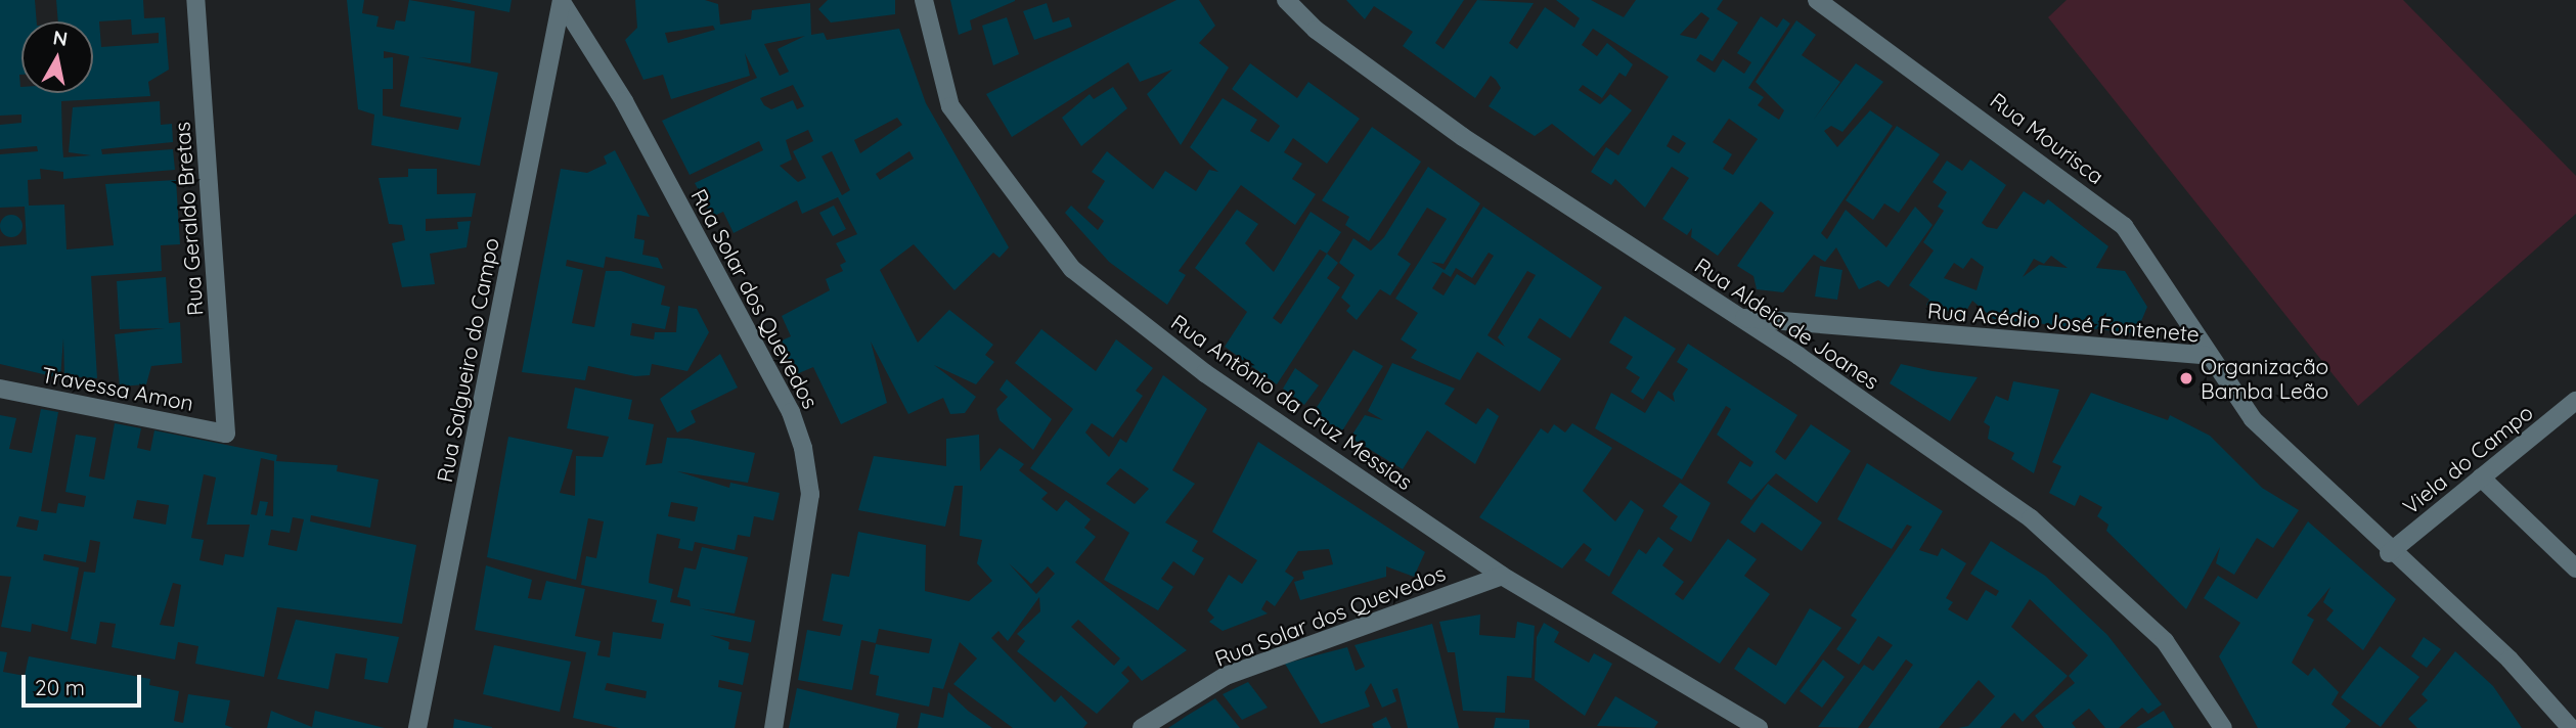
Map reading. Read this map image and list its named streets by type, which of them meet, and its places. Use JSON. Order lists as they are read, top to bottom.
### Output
{
  "streets": {
    "street": [
      "Rua Mourisca",
      "Rua Geraldo Bretas",
      "Rua Solar dos Quevedos",
      "Rua Acédio José Fontenete",
      "Rua Aldeia de Joanes",
      "Rua Salgueiro do Campo",
      "Travessa Amon",
      "Rua Antônio da Cruz Messias",
      "Viela do Campo"
    ]
  },
  "crossings": [
    ["Rua Mourisca", "Rua Acédio José Fontenete"],
    ["Rua Geraldo Bretas", "Travessa Amon"],
    ["Rua Solar dos Quevedos", "Rua Salgueiro do Campo"],
    ["Rua Solar dos Quevedos", "Rua Antônio da Cruz Messias"],
    ["Rua Acédio José Fontenete", "Rua Aldeia de Joanes"],
    ["Rua Acédio José Fontenete", "Viela do Campo"]
  ],
  "places": ["Organização Bamba Leão"],
  "scale_bar": "20 m",
  "north": "top"
}
